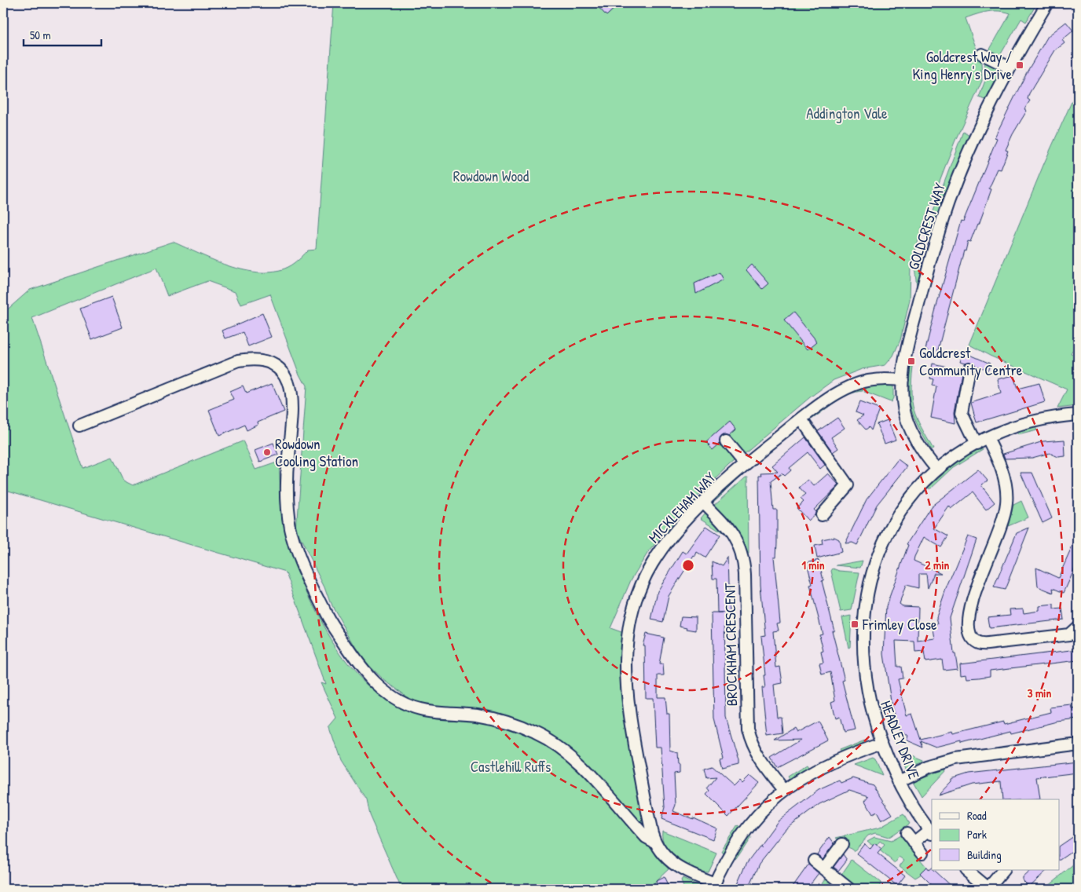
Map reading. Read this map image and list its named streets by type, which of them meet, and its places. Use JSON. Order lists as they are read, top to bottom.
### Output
{
  "streets": {
    "street": [
      "GOLDCREST WAY",
      "MICKLEHAM WAY",
      "BROCKHAM CRESCENT",
      "HEADLEY DRIVE"
    ]
  },
  "crossings": [
    ["GOLDCREST WAY", "MICKLEHAM WAY"],
    ["GOLDCREST WAY", "HEADLEY DRIVE"],
    ["MICKLEHAM WAY", "BROCKHAM CRESCENT"]
  ],
  "parks": ["Addington Vale", "Rowdown Wood", "Castlehill Ruffs"],
  "places": {
    "transit": ["Goldcrest Way / King Henry's Drive", "Goldcrest Community Centre", "Frimley Close"],
    "other": ["Rowdown Cooling Station"]
  },
  "legend": ["Road", "Park", "Building"],
  "scale_bar": "50 m",
  "rings": ["1 min", "2 min", "3 min"]
}
